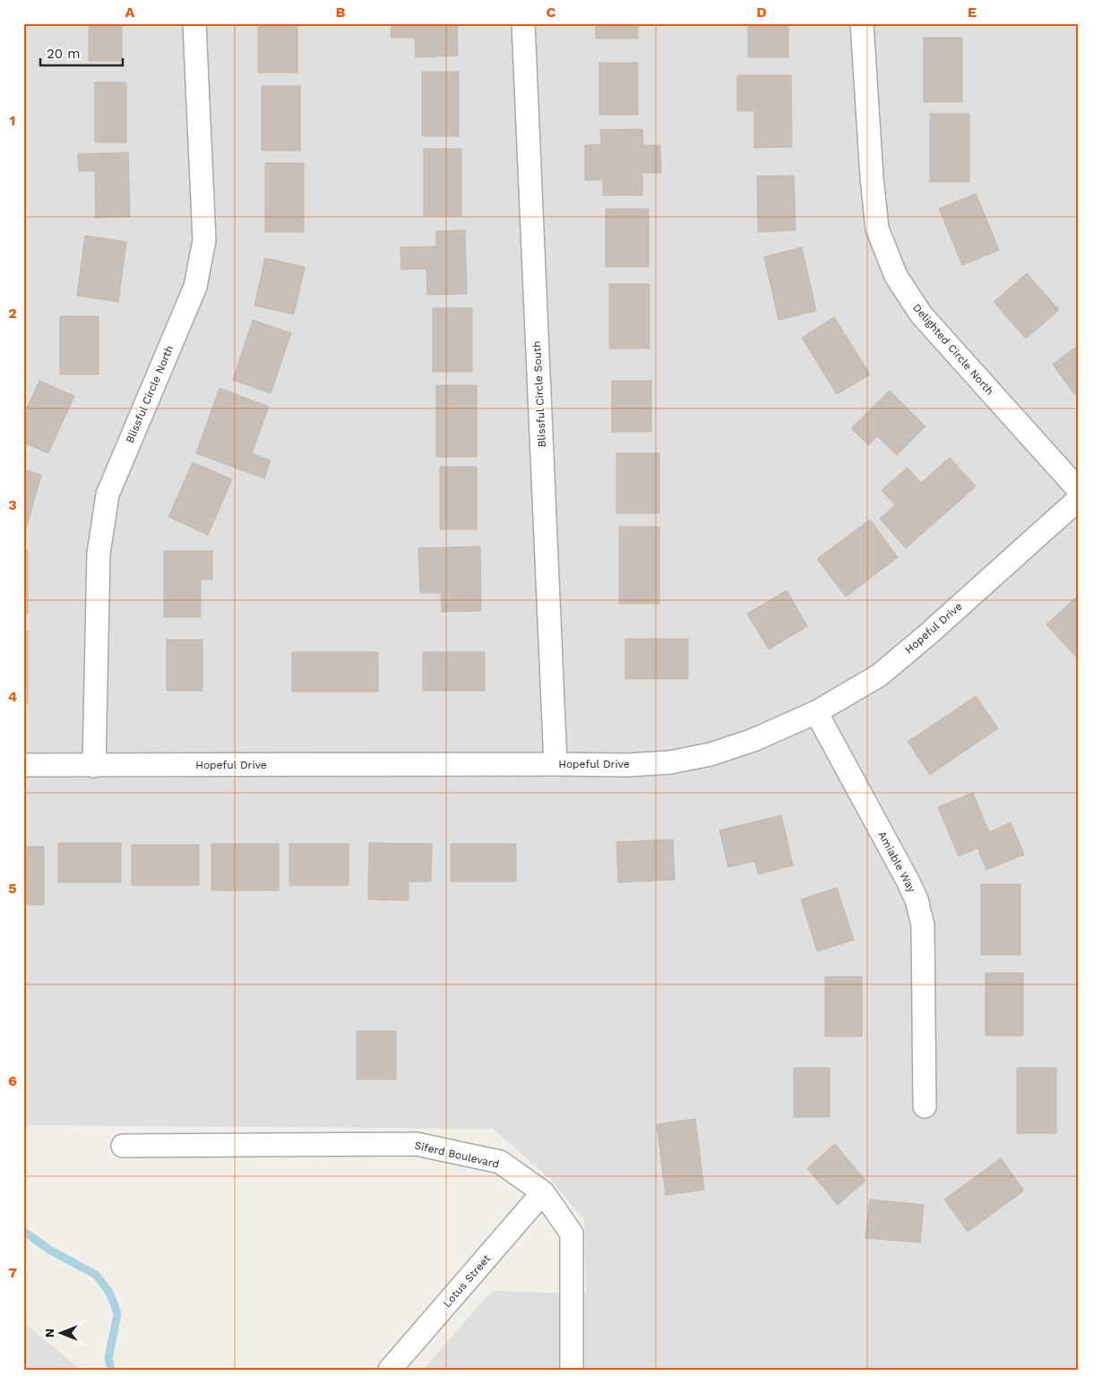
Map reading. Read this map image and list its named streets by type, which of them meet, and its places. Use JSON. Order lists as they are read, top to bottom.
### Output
{
  "streets": {
    "street": [
      "Delighted Circle North",
      "Blissful Circle North",
      "Blissful Circle South",
      "Hopeful Drive",
      "Amiable Way",
      "Siferd Boulevard",
      "Lotus Street"
    ]
  },
  "crossings": [
    ["Blissful Circle North", "Hopeful Drive"],
    ["Blissful Circle South", "Hopeful Drive"],
    ["Hopeful Drive", "Amiable Way"],
    ["Siferd Boulevard", "Lotus Street"]
  ],
  "scale_bar": "20 m",
  "north": "left",
  "grid": {
    "columns": [
      "A",
      "B",
      "C",
      "D",
      "E"
    ],
    "rows": [
      "1",
      "2",
      "3",
      "4",
      "5",
      "6",
      "7"
    ]
  }
}
